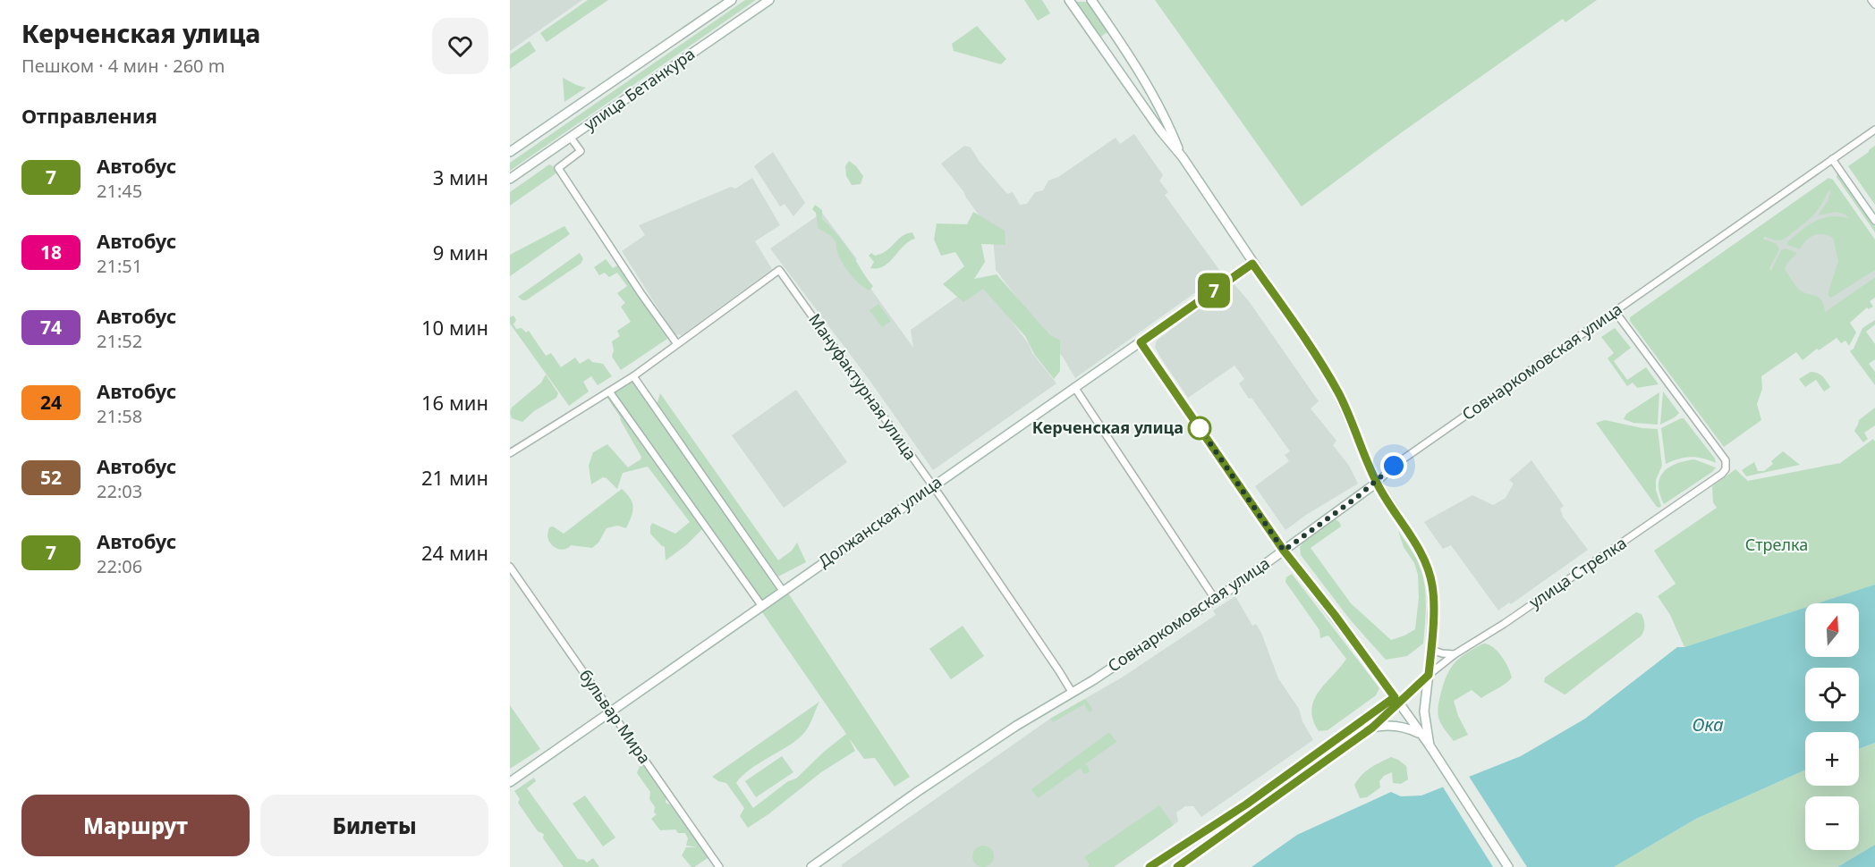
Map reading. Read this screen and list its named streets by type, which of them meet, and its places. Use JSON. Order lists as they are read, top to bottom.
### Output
{
  "streets": {
    "main road": ["улица Бетанкура", "Совнаркомовская улица", "Должанская улица"],
    "street": ["Мануфактурная улица", "улица Стрелка", "бульвар Мира"]
  },
  "crossings": [
    ["Совнаркомовская улица", "Мануфактурная улица"],
    ["Совнаркомовская улица", "улица Стрелка"],
    ["Мануфактурная улица", "Должанская улица"],
    ["Должанская улица", "бульвар Мира"]
  ],
  "water": ["Ока"],
  "parks": ["Стрелка"],
  "places": ["Керченская улица"],
  "lines": ["bus line 7"],
  "north": "top",
  "page": {
    "heading": [
      ["Керченская улица", "Пешком · 4 мин · 260 m"],
      "Отправления"
    ],
    "on_map": "7",
    "list": [
      {
        "mark": "7",
        "name": "Автобус",
        "note": "21:45",
        "value": "3 мин"
      },
      {
        "mark": "18",
        "name": "Автобус",
        "note": "21:51",
        "value": "9 мин"
      },
      {
        "mark": "74",
        "name": "Автобус",
        "note": "21:52",
        "value": "10 мин"
      },
      {
        "mark": "24",
        "name": "Автобус",
        "note": "21:58",
        "value": "16 мин"
      },
      {
        "mark": "52",
        "name": "Автобус",
        "note": "22:03",
        "value": "21 мин"
      },
      {
        "mark": "7",
        "name": "Автобус",
        "note": "22:06",
        "value": "24 мин"
      }
    ],
    "map_buttons": ["+", "−"],
    "buttons": ["Маршрут", "Билеты"]
  }
}
